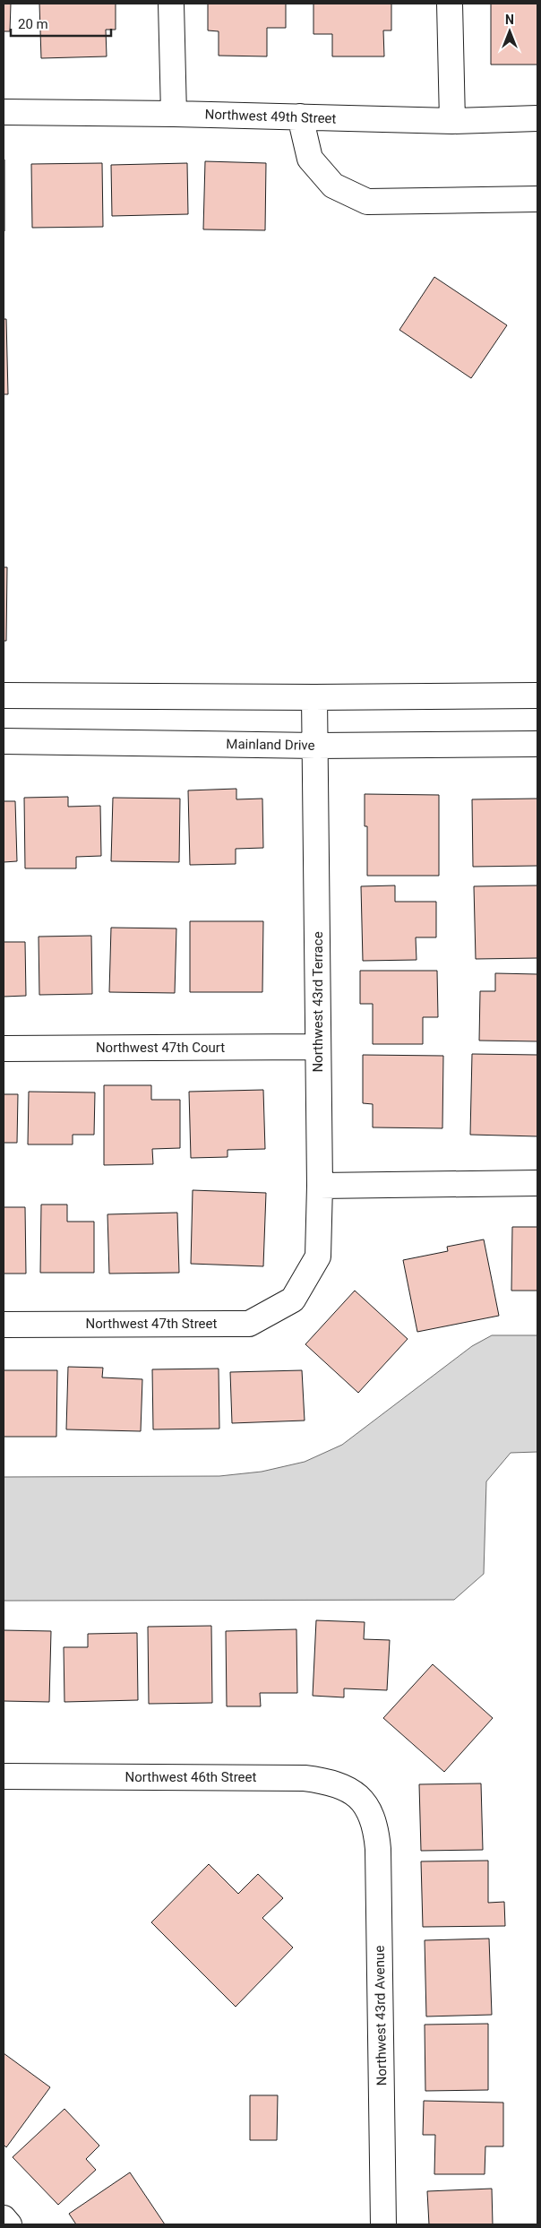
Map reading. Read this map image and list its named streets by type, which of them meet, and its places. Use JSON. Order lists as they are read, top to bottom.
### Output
{
  "streets": {
    "street": [
      "Northwest 49th Street",
      "Mainland Drive",
      "Northwest 43rd Terrace",
      "Northwest 47th Court",
      "Northwest 47th Street",
      "Northwest 46th Street",
      "Northwest 43rd Avenue"
    ]
  },
  "crossings": [
    ["Mainland Drive", "Northwest 43rd Terrace"],
    ["Northwest 43rd Terrace", "Northwest 47th Court"],
    ["Northwest 43rd Terrace", "Northwest 47th Street"],
    ["Northwest 46th Street", "Northwest 43rd Avenue"]
  ],
  "scale_bar": "20 m",
  "north": "top"
}
